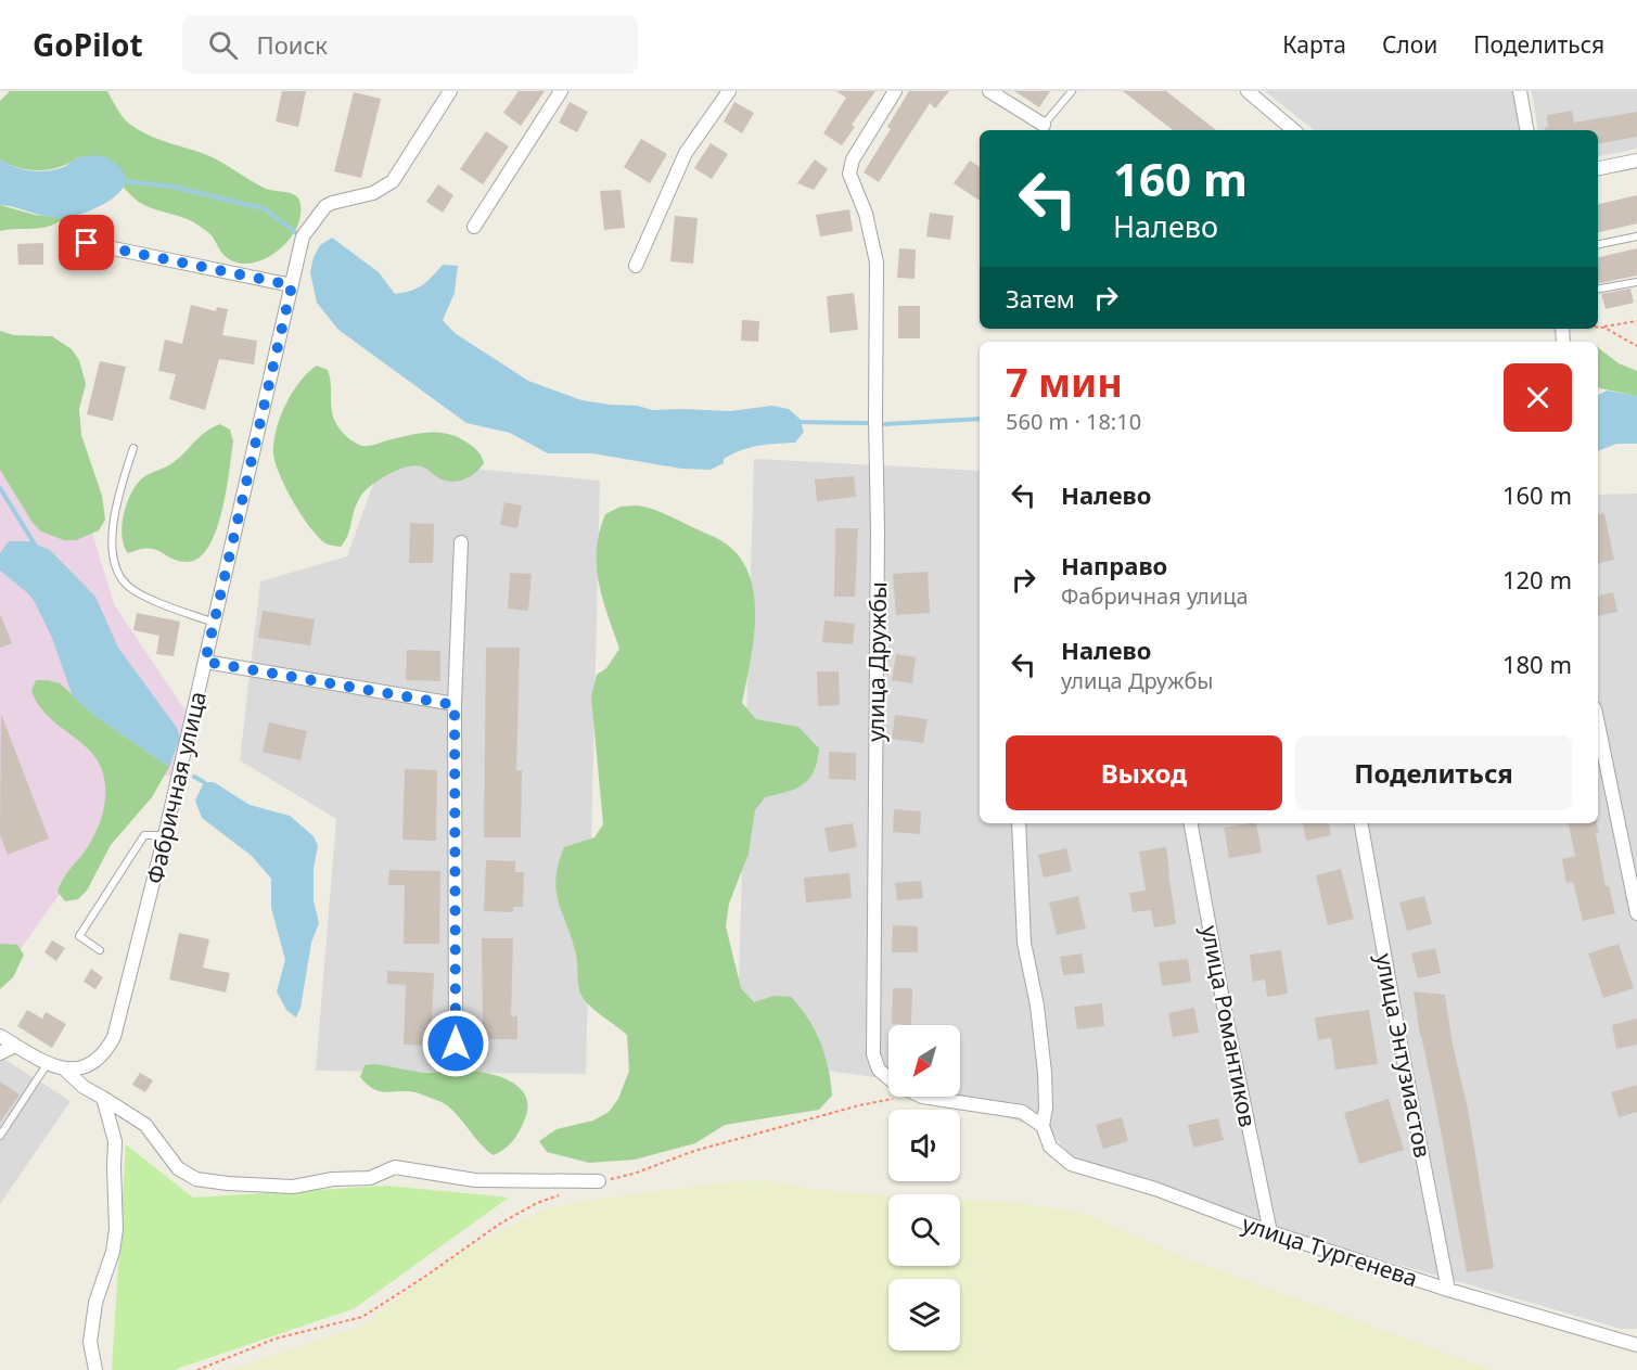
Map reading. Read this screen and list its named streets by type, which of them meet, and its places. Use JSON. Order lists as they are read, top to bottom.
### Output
{
  "streets": {
    "street": [
      "улица Дружбы",
      "Фабричная улица",
      "улица Романтиков",
      "улица Энтузиастов",
      "улица Тургенева"
    ]
  },
  "crossings": [
    ["улица Дружбы", "улица Тургенева"],
    ["улица Романтиков", "улица Тургенева"],
    ["улица Энтузиастов", "улица Тургенева"]
  ],
  "north": "bottom left",
  "page": {
    "header": "GoPilot",
    "search": "Поиск",
    "nav": ["Карта", "Слои", "Поделиться"],
    "turn": ["160 m", "Налево"],
    "then": "Затем",
    "heading": ["7 мин", "560 m · 18:10"],
    "list": [
      {
        "name": "Налево",
        "value": "160 m"
      },
      {
        "name": "Направо",
        "note": "Фабричная улица",
        "value": "120 m"
      },
      {
        "name": "Налево",
        "note": "улица Дружбы",
        "value": "180 m"
      }
    ],
    "buttons": ["Выход", "Поделиться"]
  }
}
